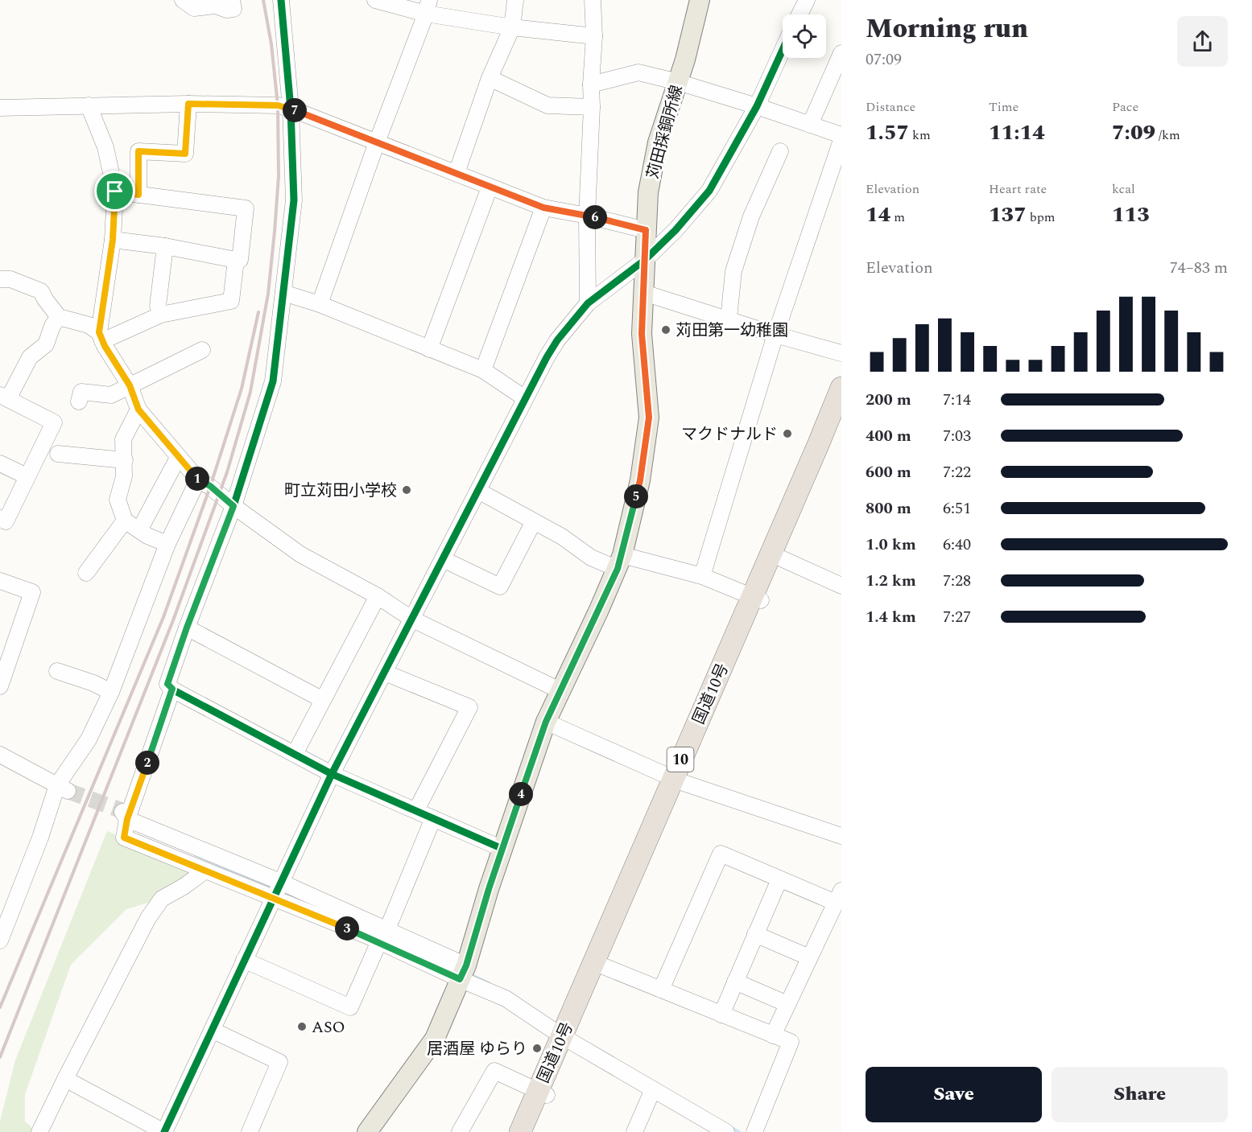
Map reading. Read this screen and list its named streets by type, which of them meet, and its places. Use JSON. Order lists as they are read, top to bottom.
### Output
{
  "streets": {
    "highway": ["国道10号", "10"],
    "main road": ["苅田採銅所線"]
  },
  "places": [
    "苅田第一幼稚園",
    "マクドナルド",
    "町立苅田小学校",
    "ASO",
    "居酒屋 ゆらり"
  ],
  "page": {
    "heading": ["Morning run", "07:09"],
    "stats": [
      ["Distance", "1.57 km"],
      ["Time", "11:14"],
      ["Pace", "7:09 /km"],
      ["Elevation", "14 m"],
      ["Heart rate", "137 bpm"],
      ["kcal", "113"]
    ],
    "pins": [
      "7",
      "6",
      "1",
      "5",
      "2",
      "4",
      "3"
    ],
    "chart": ["Elevation", "74–83 m"],
    "list": [
      {
        "name": "200 m",
        "note": "7:14"
      },
      {
        "name": "400 m",
        "note": "7:03"
      },
      {
        "name": "600 m",
        "note": "7:22"
      },
      {
        "name": "800 m",
        "note": "6:51"
      },
      {
        "name": "1.0 km",
        "note": "6:40"
      },
      {
        "name": "1.2 km",
        "note": "7:28"
      },
      {
        "name": "1.4 km",
        "note": "7:27"
      }
    ],
    "buttons": ["Save", "Share"]
  }
}
